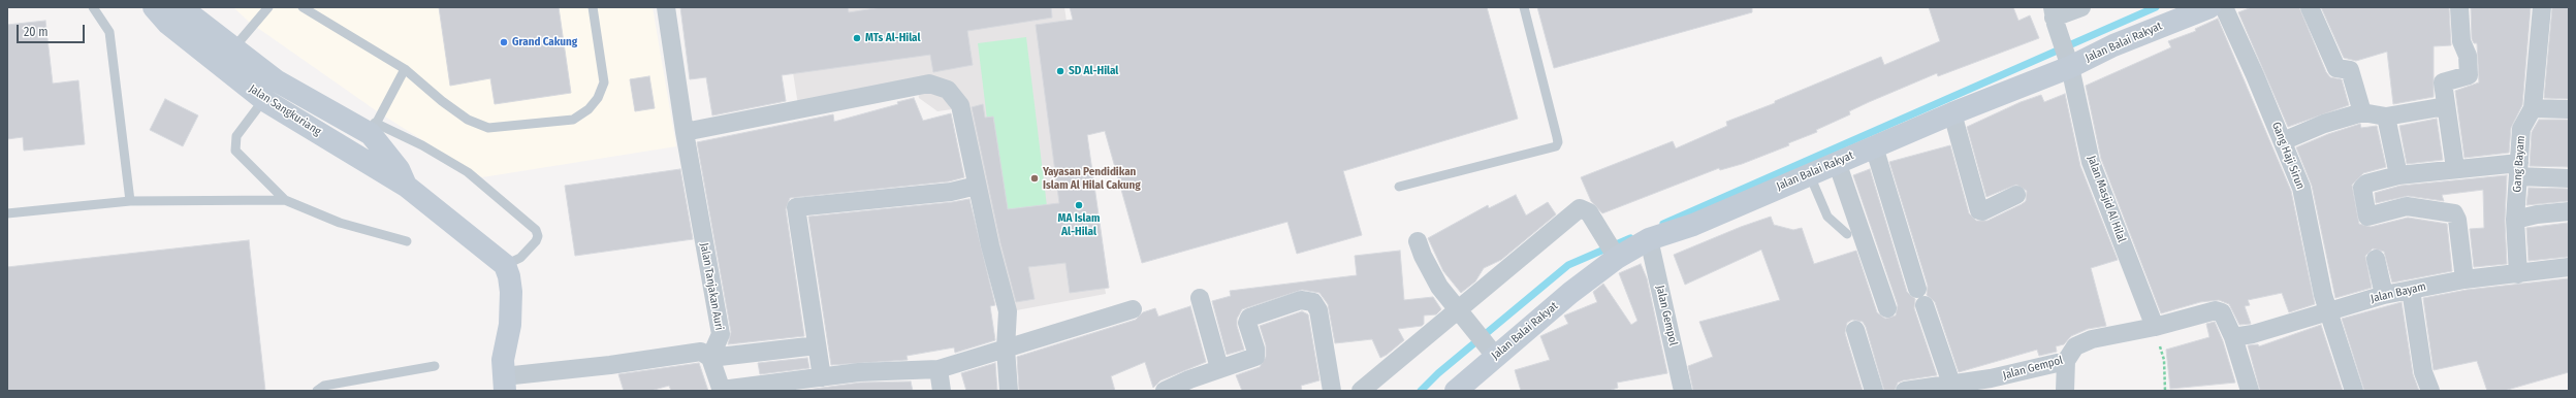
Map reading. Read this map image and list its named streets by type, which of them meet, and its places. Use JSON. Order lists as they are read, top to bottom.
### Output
{
  "streets": {
    "street": [
      "Jalan Balai Rakyat",
      "Jalan Sangkuriang",
      "Gang Haji Sirun",
      "Gang Bayam",
      "Jalan Masjid Al Hilal",
      "Jalan Tanjakan Auri",
      "Jalan Bayam",
      "Jalan Gempol"
    ]
  },
  "crossings": [
    ["Jalan Balai Rakyat", "Jalan Masjid Al Hilal"],
    ["Jalan Balai Rakyat", "Jalan Gempol"],
    ["Gang Haji Sirun", "Jalan Bayam"],
    ["Gang Bayam", "Jalan Bayam"],
    ["Jalan Masjid Al Hilal", "Jalan Gempol"],
    ["Jalan Bayam", "Jalan Gempol"]
  ],
  "places": [
    "MTs Al-Hilal",
    "Grand Cakung",
    "SD Al-Hilal",
    "Yayasan Pendidikan Islam Al Hilal Cakung",
    "MA Islam Al-Hilal"
  ],
  "scale_bar": "20 m"
}
